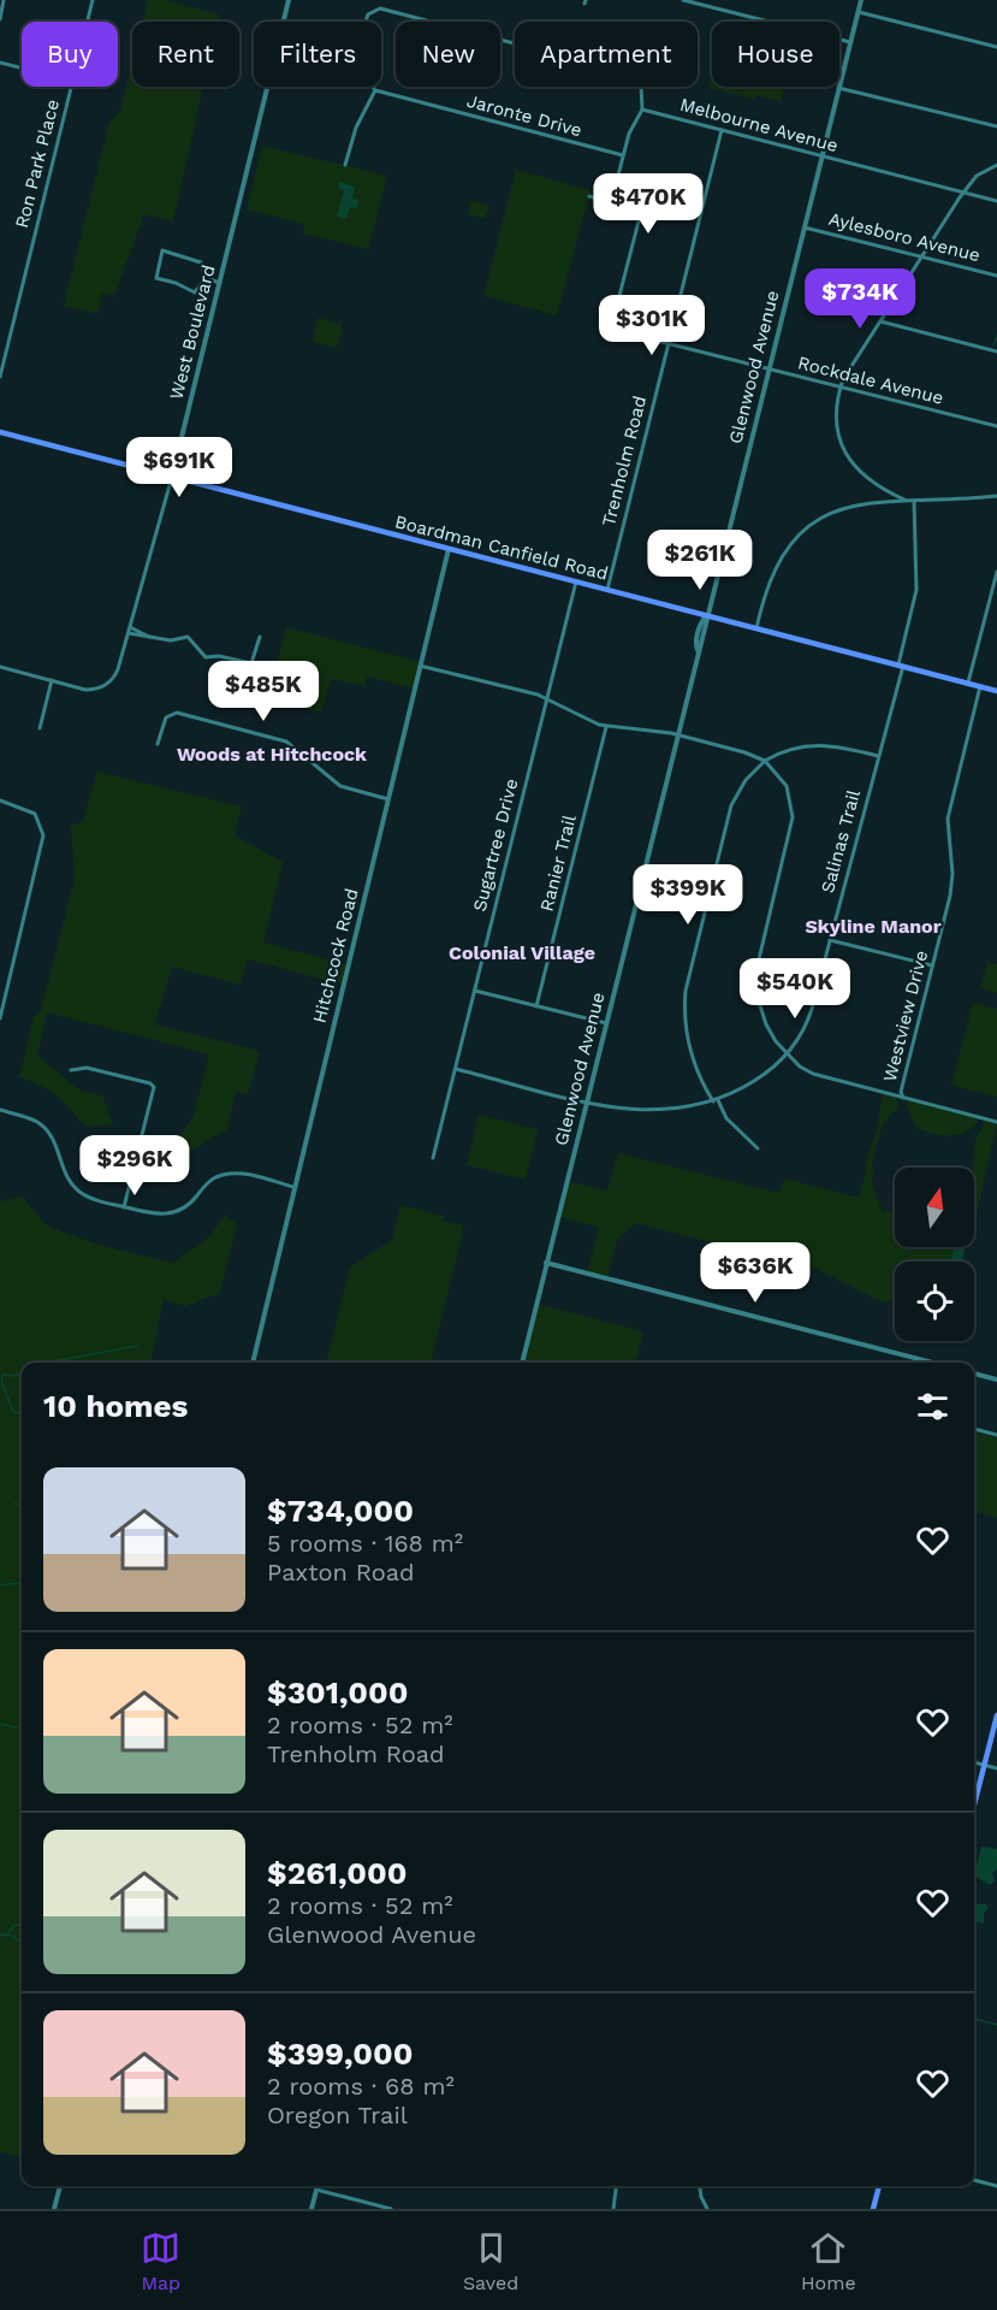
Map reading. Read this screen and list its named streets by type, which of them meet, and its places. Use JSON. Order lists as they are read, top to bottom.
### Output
{
  "streets": {
    "main road": ["Boardman Canfield Road"],
    "street": [
      "Jaronte Drive",
      "Melbourne Avenue",
      "Ron Park Place",
      "Aylesboro Avenue",
      "West Boulevard",
      "Glenwood Avenue",
      "Rockdale Avenue",
      "Trenholm Road",
      "Salinas Trail",
      "Sugartree Drive",
      "Ranier Trail",
      "Hitchcock Road",
      "Westview Drive"
    ]
  },
  "crossings": [
    ["Melbourne Avenue", "Glenwood Avenue"],
    ["Melbourne Avenue", "Trenholm Road"],
    ["Aylesboro Avenue", "Glenwood Avenue"],
    ["West Boulevard", "Boardman Canfield Road"],
    ["Glenwood Avenue", "Rockdale Avenue"],
    ["Glenwood Avenue", "Boardman Canfield Road"],
    ["Glenwood Avenue", "Salinas Trail"],
    ["Rockdale Avenue", "Trenholm Road"],
    ["Trenholm Road", "Boardman Canfield Road"],
    ["Boardman Canfield Road", "Salinas Trail"],
    ["Boardman Canfield Road", "Sugartree Drive"],
    ["Boardman Canfield Road", "Hitchcock Road"],
    ["Boardman Canfield Road", "Westview Drive"],
    ["Salinas Trail", "Sugartree Drive"]
  ],
  "districts": ["Woods at Hitchcock", "Skyline Manor", "Colonial Village"],
  "north": "top",
  "page": {
    "chip": [
      "Buy",
      "Rent",
      "Filters",
      "New",
      "Apartment",
      "House"
    ],
    "price": [
      "$470K",
      "$734K",
      "$301K",
      "$691K",
      "$261K",
      "$485K",
      "$399K",
      "$540K",
      "$296K",
      "$636K"
    ],
    "heading": "10 homes",
    "list": [
      {
        "name": "$734,000",
        "note": "5 rooms · 168 m² · Paxton Road"
      },
      {
        "name": "$301,000",
        "note": "2 rooms · 52 m² · Trenholm Road"
      },
      {
        "name": "$261,000",
        "note": "2 rooms · 52 m² · Glenwood Avenue"
      },
      {
        "name": "$399,000",
        "note": "2 rooms · 68 m² · Oregon Trail"
      }
    ],
    "tabs": ["Map", "Saved", "Home"]
  }
}
